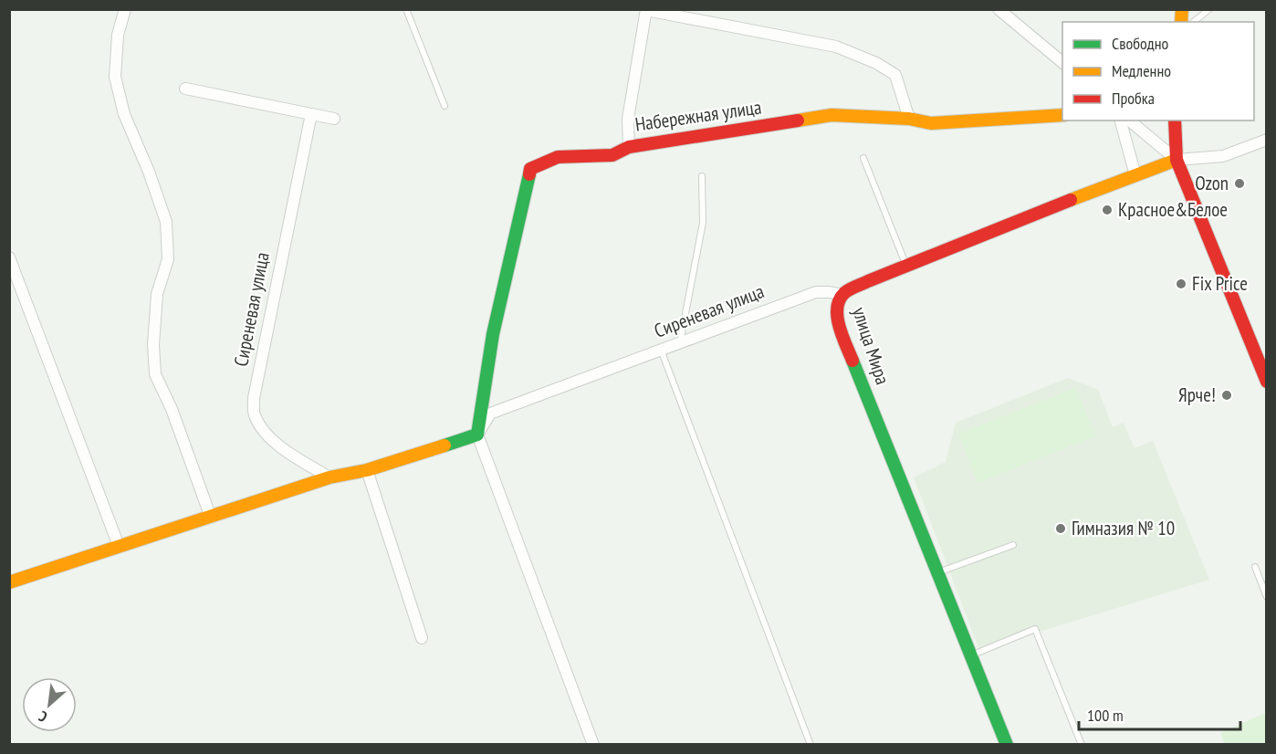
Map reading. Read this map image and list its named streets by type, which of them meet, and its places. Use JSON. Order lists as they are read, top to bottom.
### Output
{
  "streets": {
    "street": ["Набережная улица", "Сиреневая улица", "улица Мира"]
  },
  "crossings": [
    ["Сиреневая улица", "улица Мира"]
  ],
  "places": [
    "Ozon",
    "Красное&Белое",
    "Fix Price",
    "Ярче!",
    "Гимназия № 10"
  ],
  "legend": ["Свободно", "Медленно", "Пробка"],
  "scale_bar": "100 m",
  "north": "bottom left"
}
